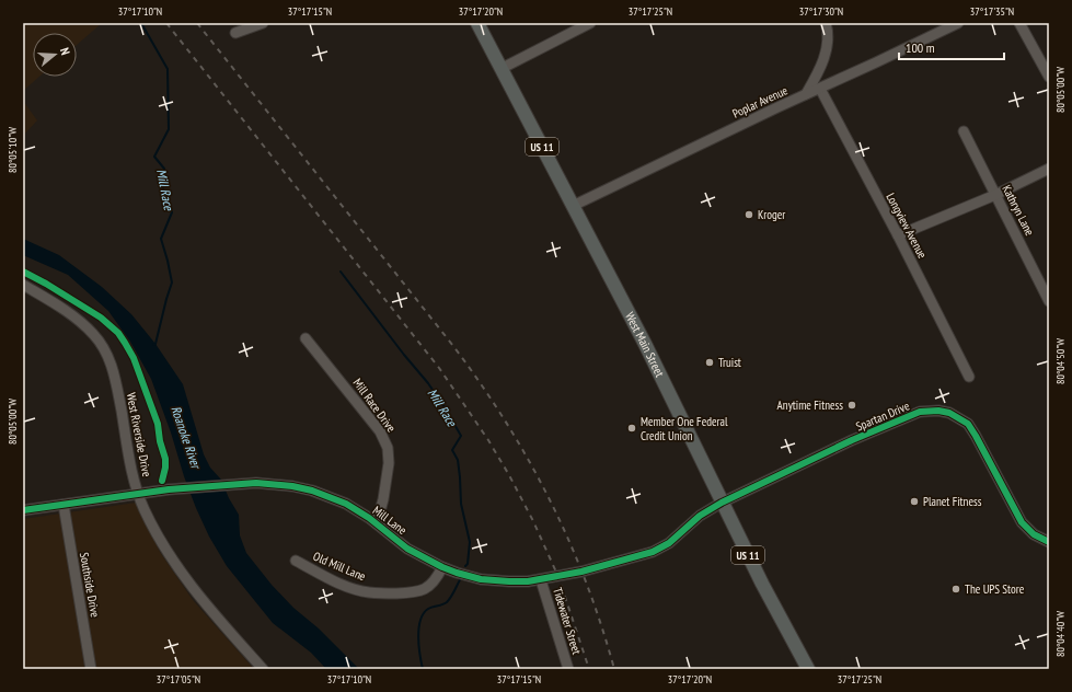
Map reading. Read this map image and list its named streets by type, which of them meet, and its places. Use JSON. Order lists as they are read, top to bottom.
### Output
{
  "streets": {
    "main road": ["US 11", "West Main Street"],
    "street": [
      "Poplar Avenue",
      "Kathryn Lane",
      "Longview Avenue",
      "Mill Race Drive",
      "Spartan Drive",
      "West Riverside Drive",
      "Mill Lane",
      "Old Mill Lane",
      "Southside Drive",
      "Tidewater Street"
    ]
  },
  "crossings": [
    ["Poplar Avenue", "Longview Avenue"],
    ["Poplar Avenue", "West Main Street"],
    ["West Main Street", "Spartan Drive"],
    ["West Main Street", "Mill Lane"],
    ["Mill Race Drive", "Mill Lane"],
    ["Spartan Drive", "Mill Lane"],
    ["West Riverside Drive", "Mill Lane"],
    ["Mill Lane", "Old Mill Lane"],
    ["Mill Lane", "Southside Drive"],
    ["Mill Lane", "Tidewater Street"]
  ],
  "water": ["Mill Race", "Roanoke River"],
  "places": [
    "Kroger",
    "Truist",
    "Anytime Fitness",
    "Member One Federal Credit Union",
    "Planet Fitness",
    "The UPS Store"
  ],
  "scale_bar": "100 m",
  "north": "right",
  "coordinates": [
    "37°17'10\"N",
    "37°17'15\"N",
    "37°17'20\"N",
    "37°17'25\"N",
    "37°17'30\"N",
    "37°17'35\"N",
    "80°05'00\"W",
    "80°05'10\"W",
    "80°04'50\"W",
    "80°04'40\"W",
    "37°17'05\"N"
  ]
}
